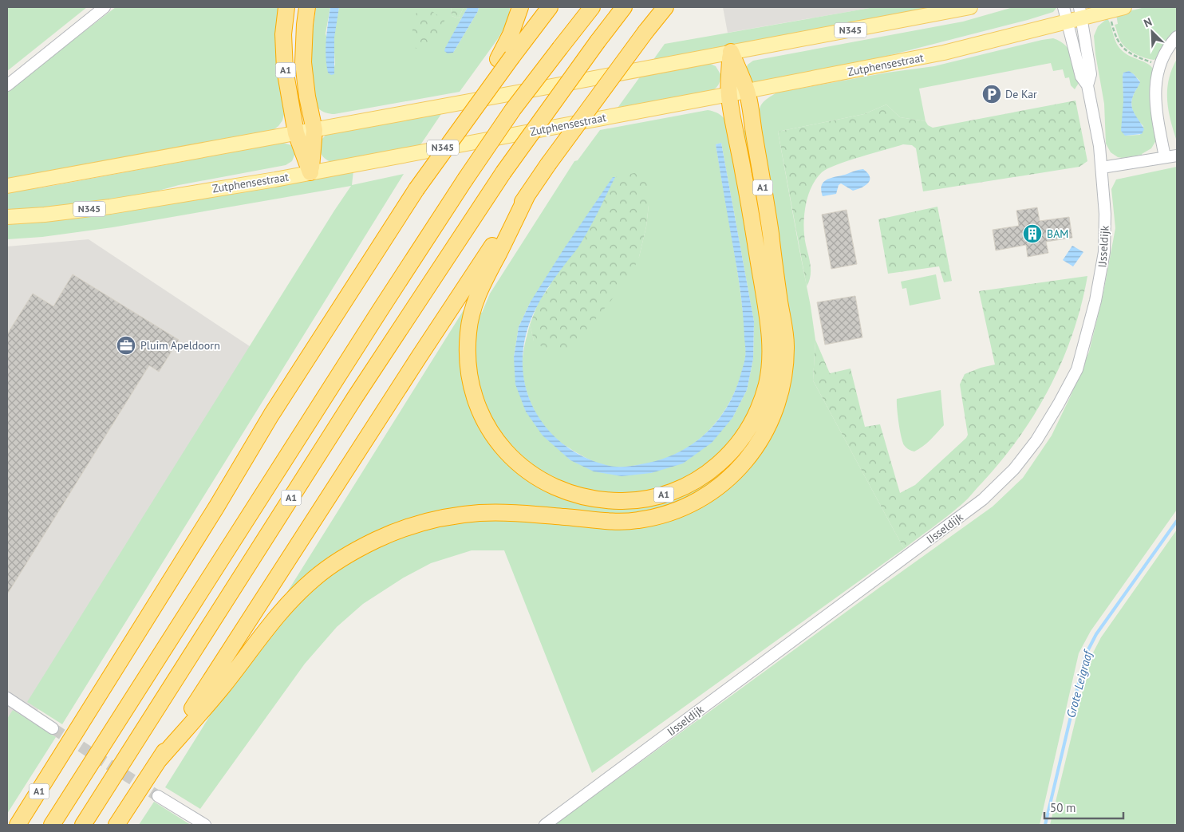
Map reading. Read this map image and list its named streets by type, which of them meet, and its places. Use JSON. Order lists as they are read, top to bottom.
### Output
{
  "streets": {
    "highway": ["A1"],
    "main road": ["N345", "Zutphensestraat"],
    "street": ["IJsseldijk"]
  },
  "crossings": [
    ["N345", "A1"],
    ["Zutphensestraat", "A1"],
    ["Zutphensestraat", "IJsseldijk"]
  ],
  "water": ["Grote Leigraaf"],
  "places": {
    "parking": ["De Kar"],
    "building": ["BAM"],
    "office": ["Pluim Apeldoorn"]
  },
  "scale_bar": "50 m",
  "north": "top left"
}
